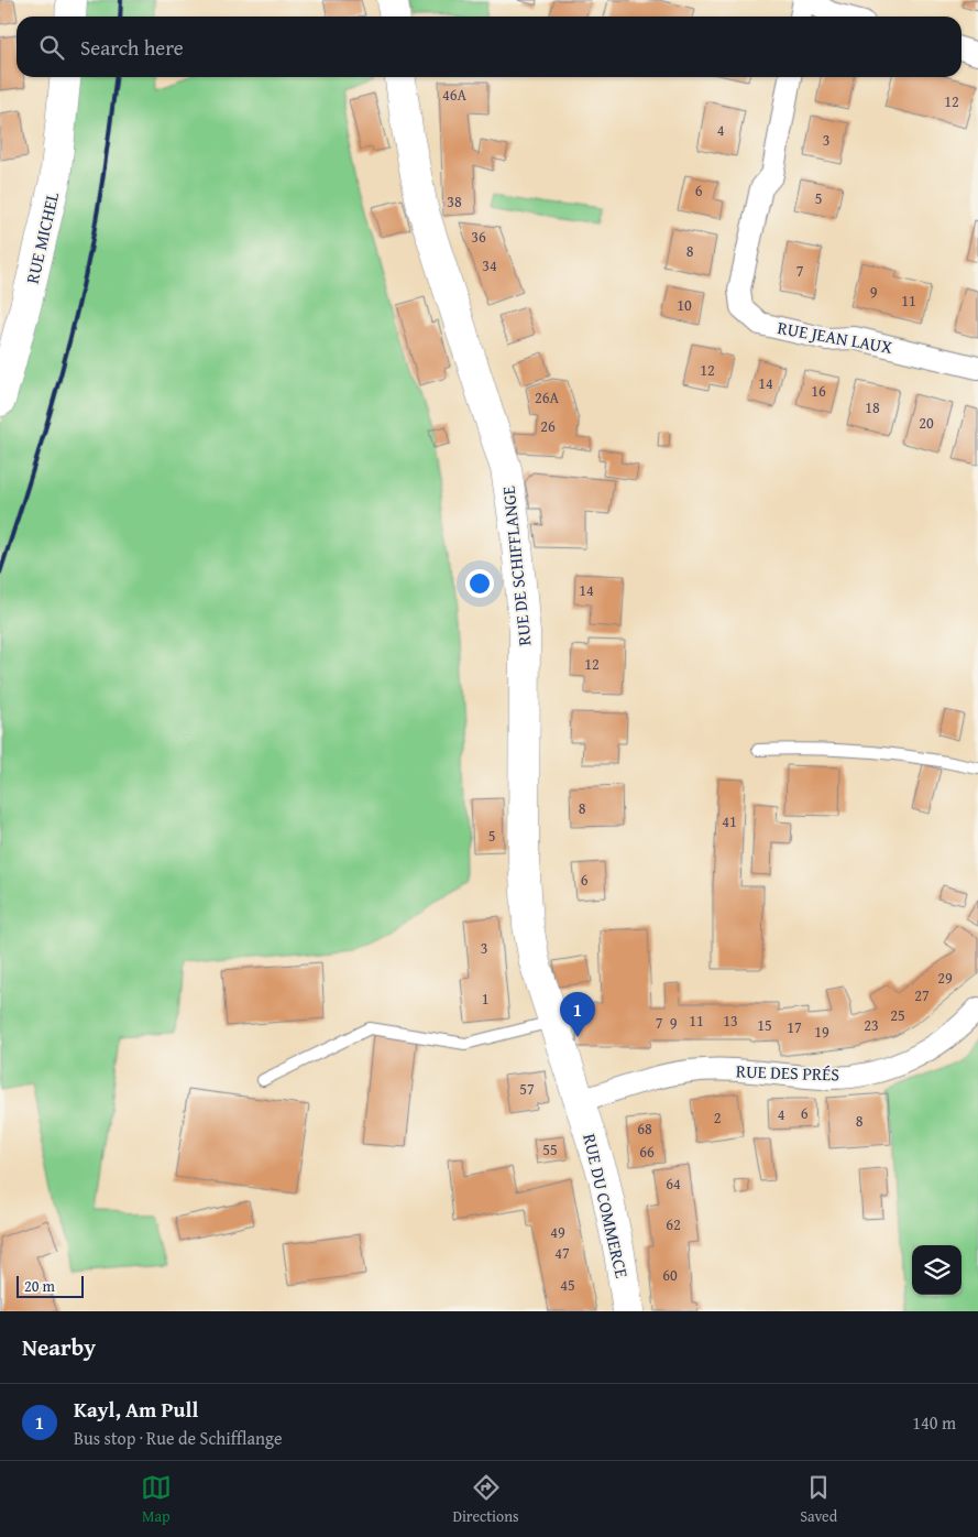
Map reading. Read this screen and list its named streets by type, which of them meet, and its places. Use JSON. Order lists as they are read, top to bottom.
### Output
{
  "streets": {
    "street": [
      "RUE MICHEL",
      "RUE JEAN LAUX",
      "RUE DE SCHIFFLANGE",
      "RUE DES PRÉS",
      "RUE DU COMMERCE"
    ]
  },
  "crossings": [
    ["RUE DE SCHIFFLANGE", "RUE DES PRÉS"],
    ["RUE DE SCHIFFLANGE", "RUE DU COMMERCE"],
    ["RUE DES PRÉS", "RUE DU COMMERCE"]
  ],
  "house_numbers": [
    "46A",
    "12",
    "4",
    "3",
    "6",
    "5",
    "38",
    "36",
    "8",
    "34",
    "7",
    "9",
    "11",
    "10",
    "12",
    "14",
    "16",
    "26A",
    "18",
    "20",
    "26",
    "14",
    "12",
    "8",
    "41",
    "5",
    "6",
    "3",
    "29",
    "27",
    "1",
    "25",
    "11",
    "13",
    "7",
    "9",
    "15",
    "23",
    "17",
    "19",
    "57",
    "6",
    "4",
    "2",
    "8",
    "68",
    "55",
    "66",
    "64",
    "62",
    "49",
    "47",
    "60",
    "45"
  ],
  "scale_bar": "20 m",
  "page": {
    "search": "Search here",
    "pins": "1",
    "scale": "20 m",
    "heading": "Nearby",
    "list": [
      {
        "mark": "1",
        "name": "Kayl, Am Pull",
        "note": "Bus stop · Rue de Schifflange",
        "value": "140 m"
      }
    ],
    "nav": ["Map", "Directions", "Saved"]
  }
}
